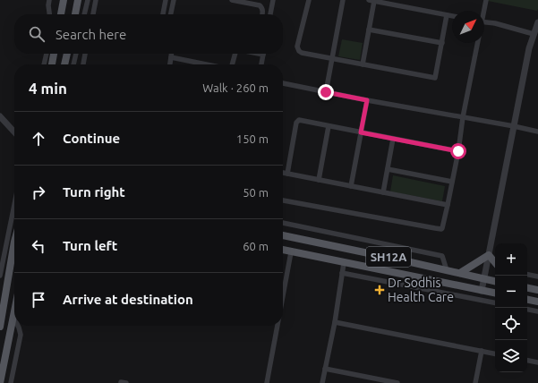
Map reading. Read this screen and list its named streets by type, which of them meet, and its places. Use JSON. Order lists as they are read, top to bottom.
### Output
{
  "streets": {
    "main road": ["SH12A"]
  },
  "places": {
    "health": ["Dr Sodhis Health Care"]
  },
  "north": "top right",
  "page": {
    "search": "Search here",
    "heading": ["4 min", "Walk · 260 m"],
    "list": [
      ["Continue", "150 m"],
      ["Turn right", "50 m"],
      ["Turn left", "60 m"],
      "Arrive at destination"
    ],
    "map_buttons": ["+", "−"]
  }
}
